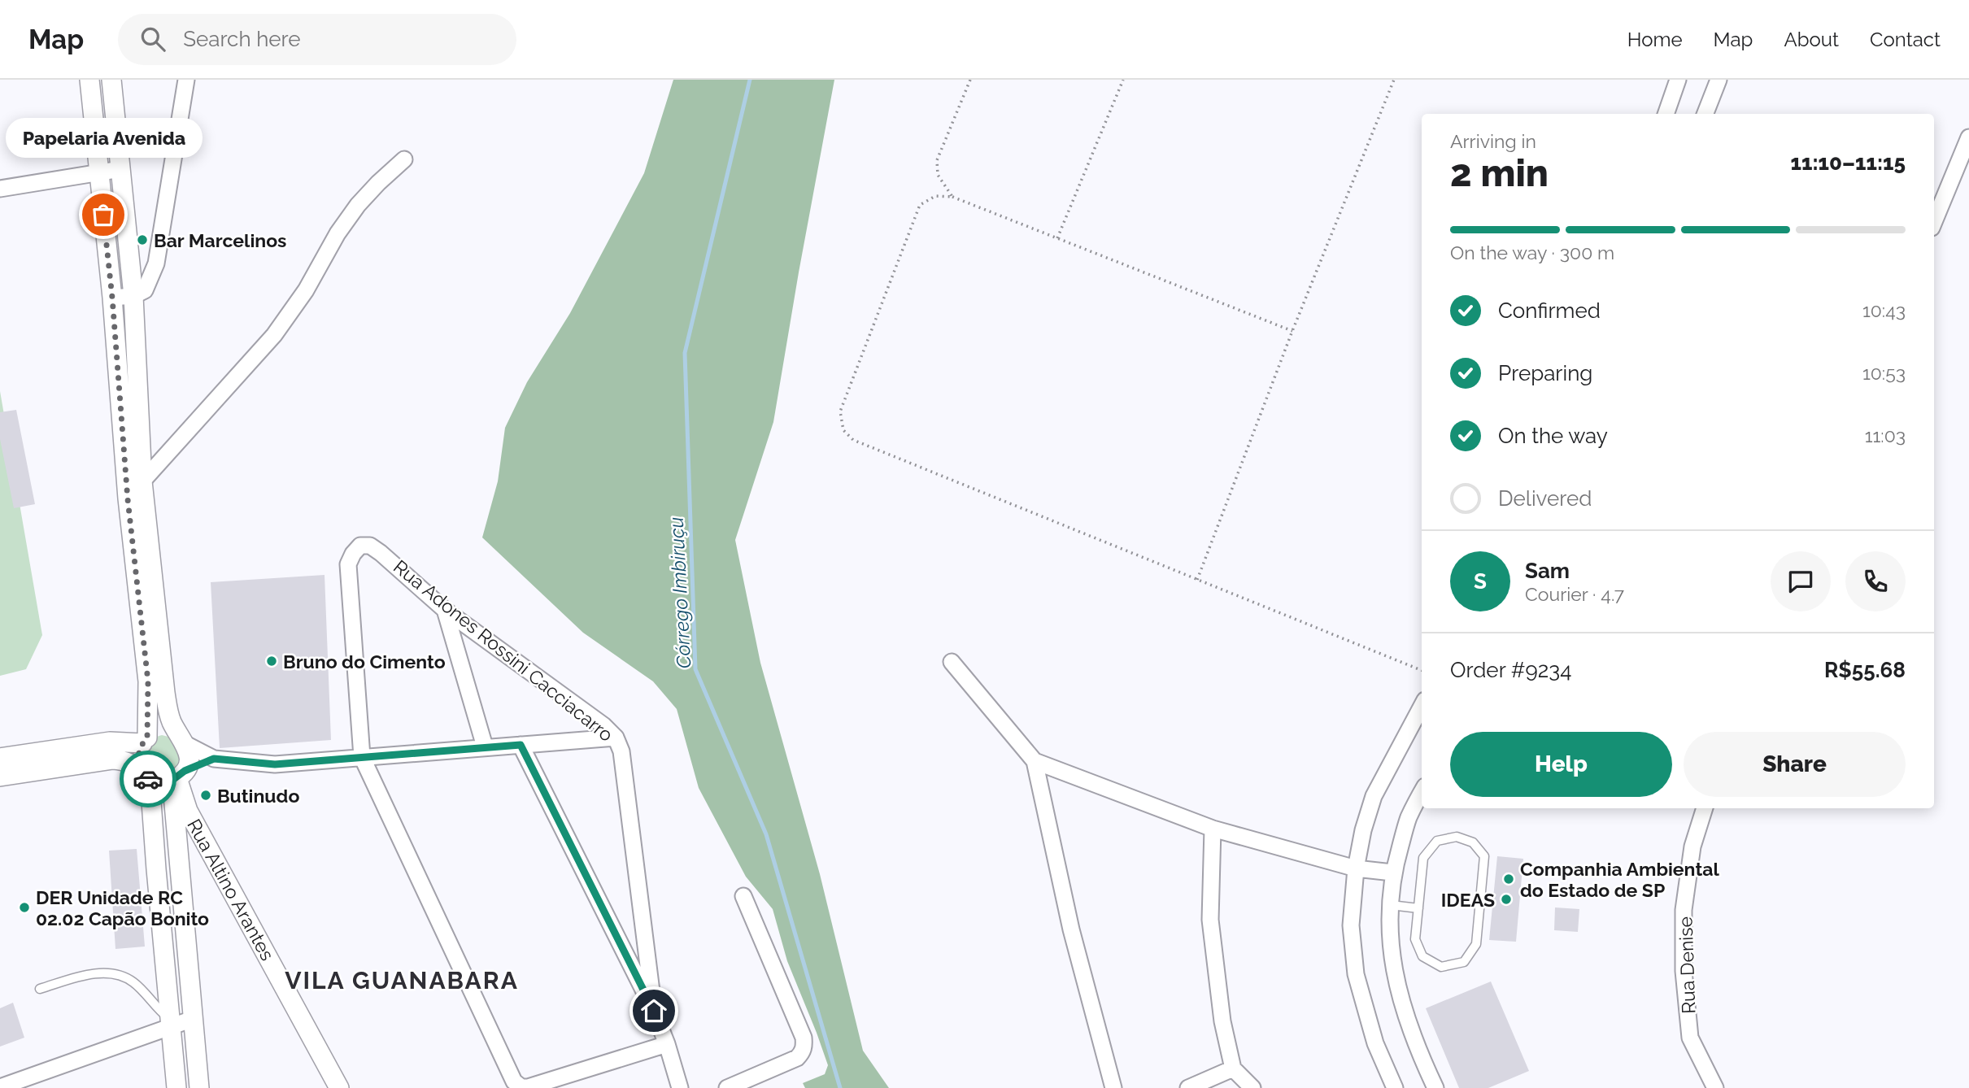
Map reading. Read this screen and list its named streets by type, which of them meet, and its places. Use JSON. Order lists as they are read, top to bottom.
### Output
{
  "streets": {
    "street": ["Rua Adones Rossini Cacciacarro", "Rua Altino Arantes", "Rua Denise"]
  },
  "districts": ["VILA GUANABARA"],
  "water": ["Córrego Imbiruçu"],
  "places": [
    "Papelaria Avenida",
    "Bar Marcelinos",
    "Bruno do Cimento",
    "Butinudo",
    "Companhia Ambiental do Estado de SP",
    "IDEAS",
    "DER Unidade RC 02.02 Capão Bonito"
  ],
  "page": {
    "header": "Map",
    "search": "Search here",
    "nav": [
      "Home",
      "Map",
      "About",
      "Contact"
    ],
    "heading": ["2 min", "Arriving in", "11:10–11:15"],
    "panel": [
      "Sam",
      "Courier · 4.7",
      "Order #9234",
      "R$55.68"
    ],
    "bubble": "Papelaria Avenida",
    "bar": "On the way · 300 m",
    "list": [
      ["Confirmed", "10:43"],
      ["Preparing", "10:53"],
      ["On the way", "11:03"],
      "Delivered"
    ],
    "round": "S",
    "buttons": ["Help", "Share"]
  }
}
